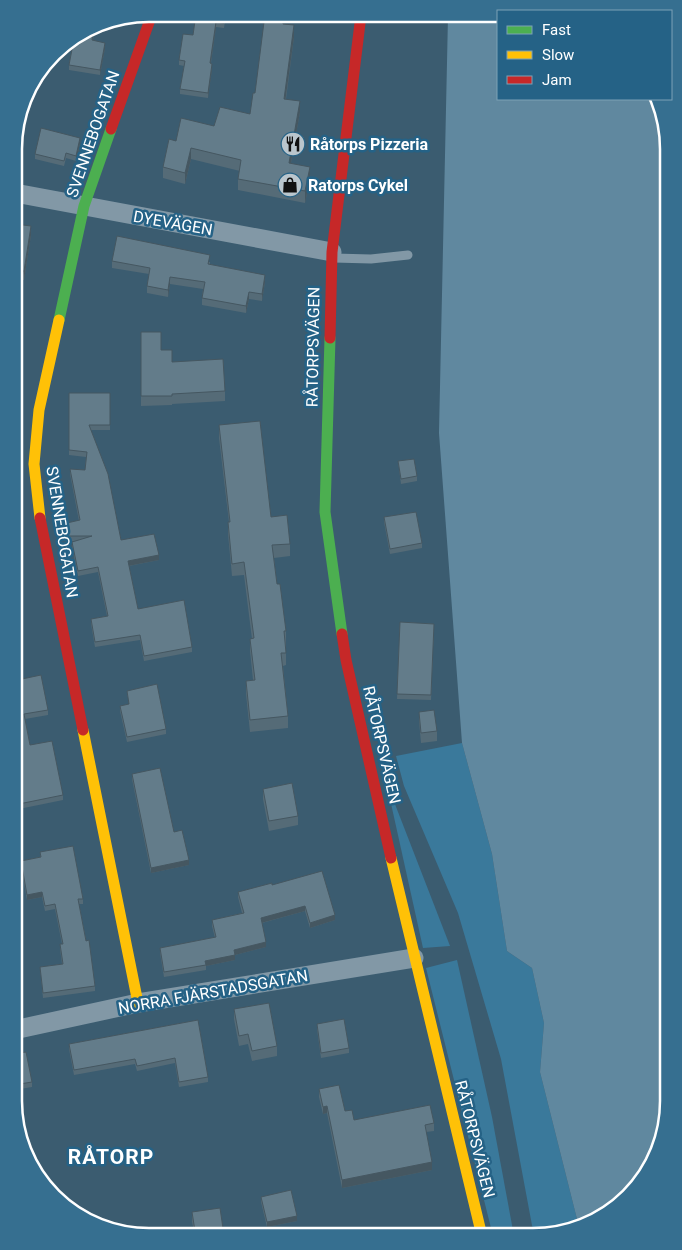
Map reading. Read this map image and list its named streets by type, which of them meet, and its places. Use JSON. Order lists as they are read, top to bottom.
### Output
{
  "streets": {
    "street": [
      "SVENNEBOGATAN",
      "DYEVÄGEN",
      "RÅTORPSVÄGEN",
      "NORRA FJÄRSTADSGATAN"
    ]
  },
  "crossings": [
    ["SVENNEBOGATAN", "DYEVÄGEN"],
    ["SVENNEBOGATAN", "NORRA FJÄRSTADSGATAN"],
    ["DYEVÄGEN", "RÅTORPSVÄGEN"],
    ["RÅTORPSVÄGEN", "NORRA FJÄRSTADSGATAN"]
  ],
  "districts": ["RÅTORP"],
  "places": {
    "restaurant": ["Råtorps Pizzeria"],
    "shop": ["Ratorps Cykel"]
  },
  "legend": ["Fast", "Slow", "Jam"]
}
